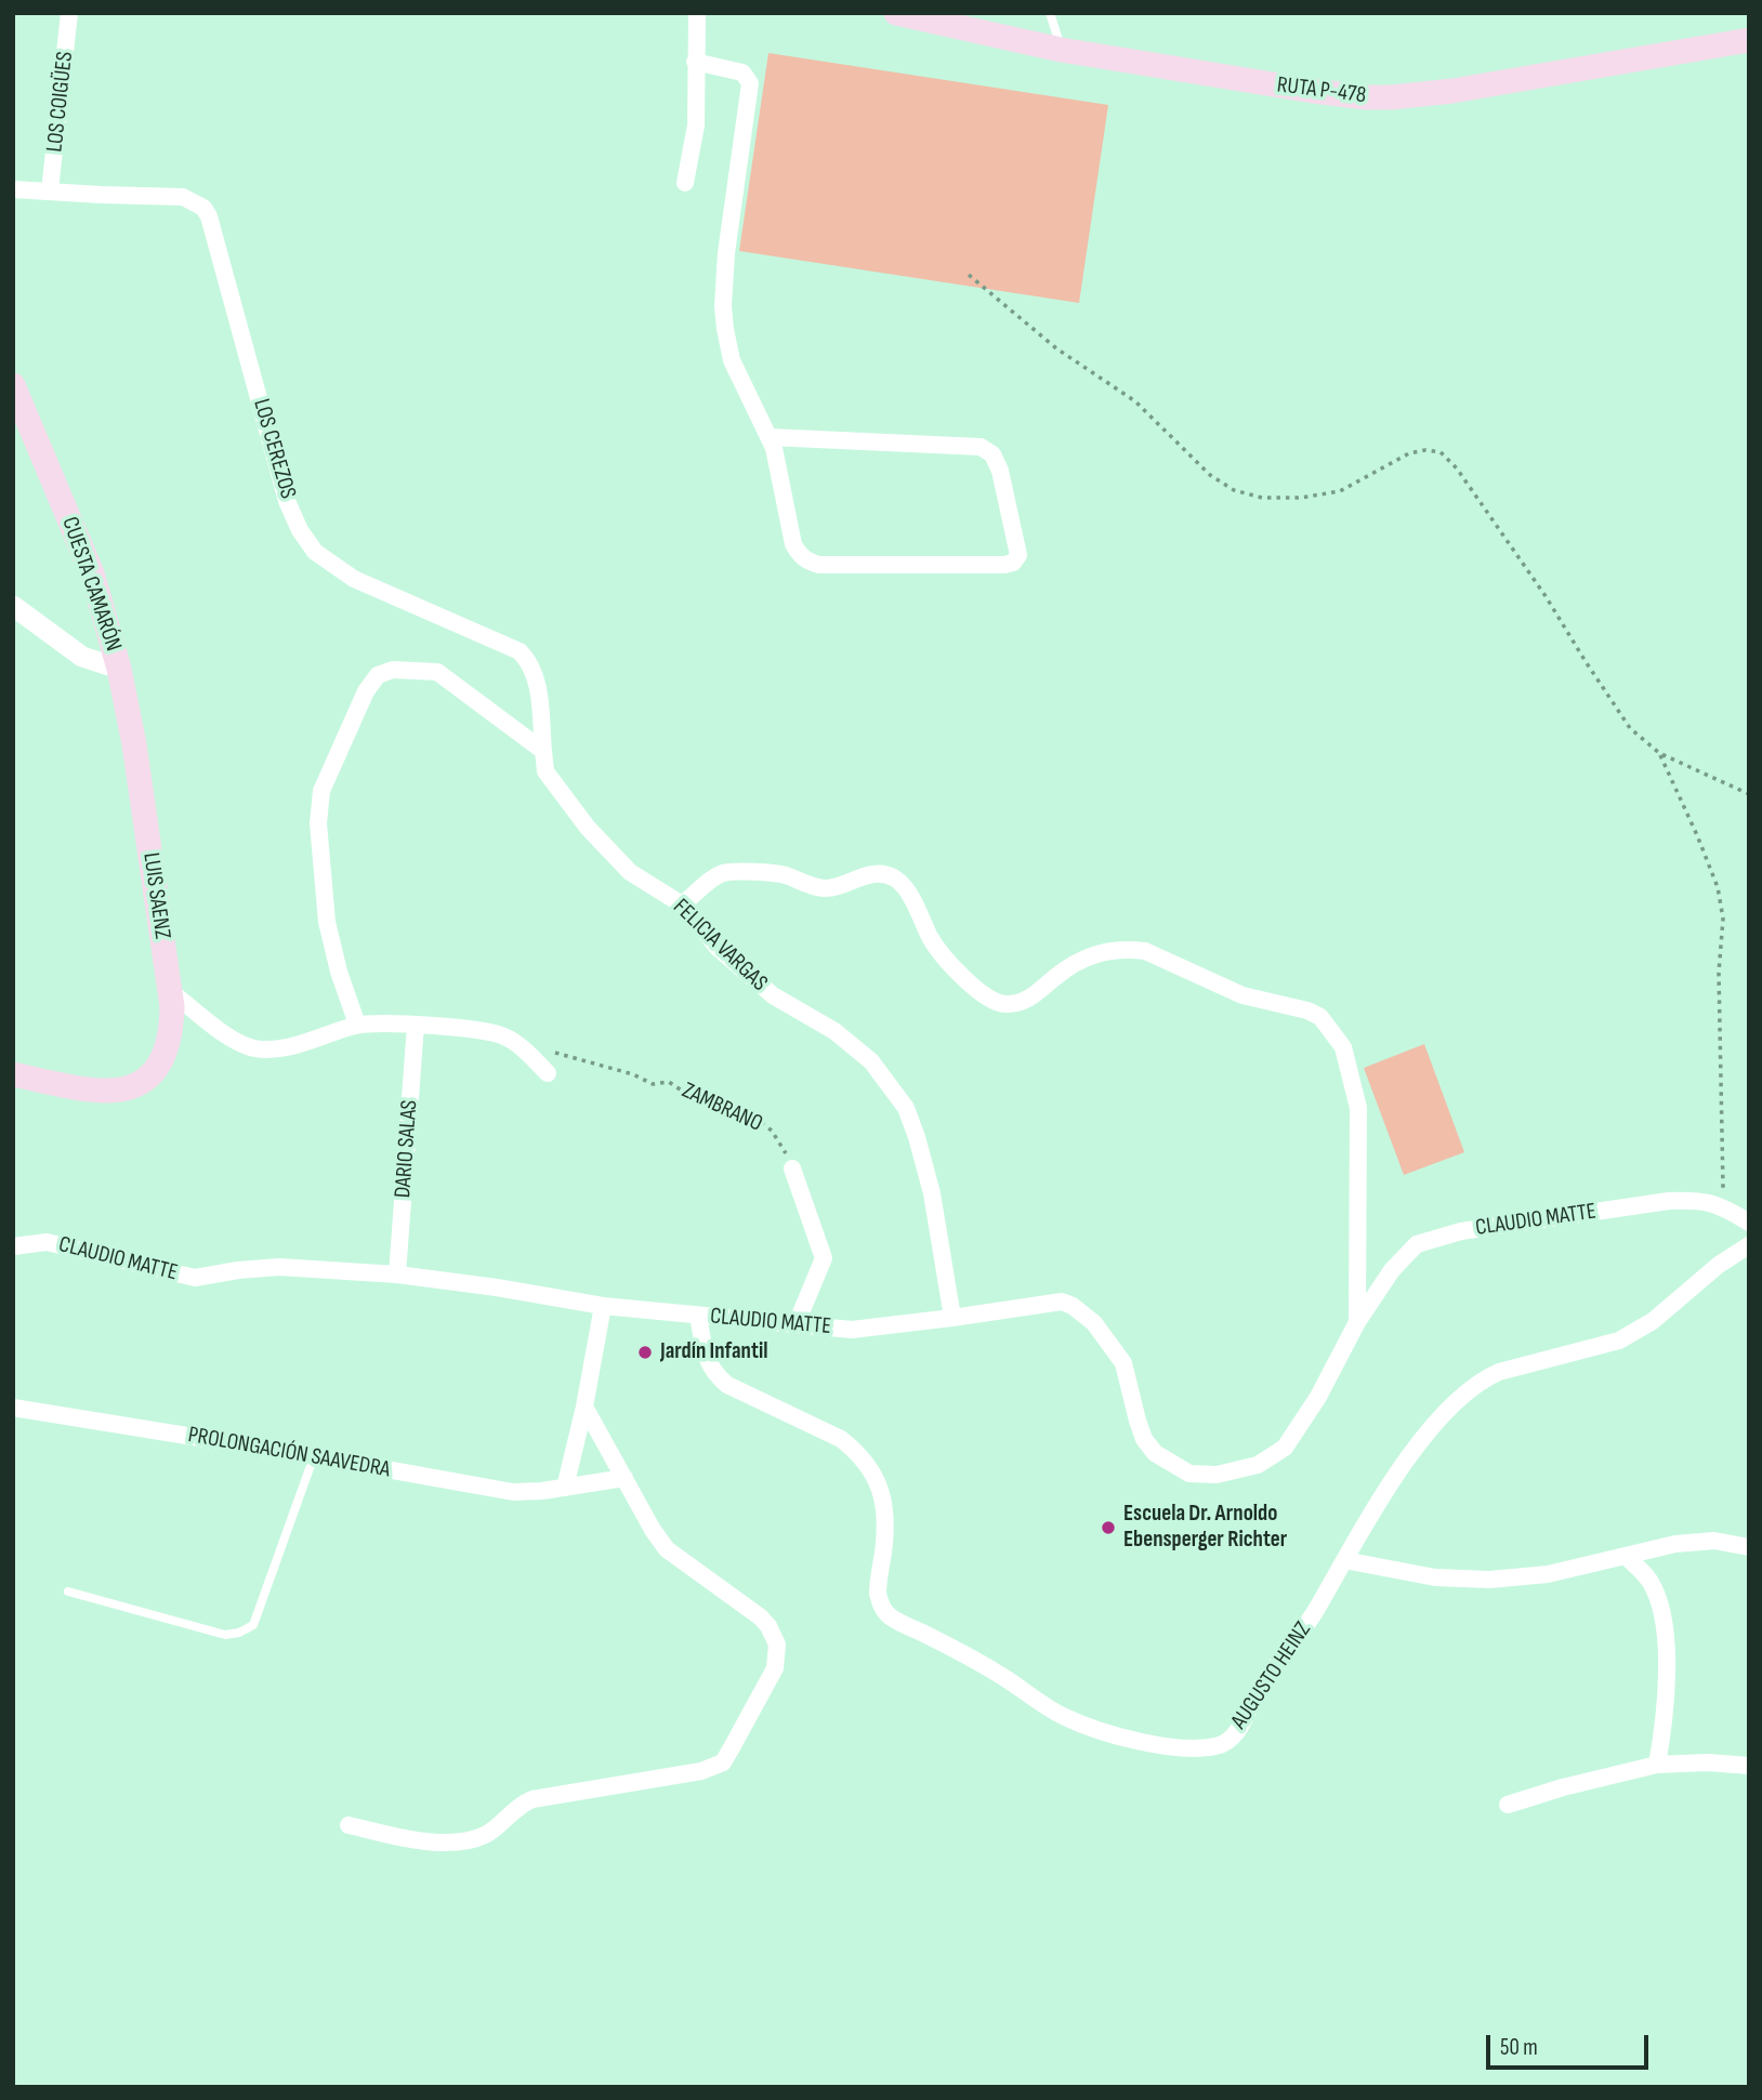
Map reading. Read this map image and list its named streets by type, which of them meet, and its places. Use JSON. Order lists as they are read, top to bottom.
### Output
{
  "streets": {
    "main road": ["RUTA P-478", "CUESTA CAMARÓN", "LUIS SAENZ"],
    "street": [
      "LOS COIGÜES",
      "LOS CEREZOS",
      "FELICIA VARGAS",
      "DARIO SALAS",
      "CLAUDIO MATTE",
      "PROLONGACIÓN SAAVEDRA",
      "AUGUSTO HEINZ"
    ],
    "path": ["ZAMBRANO"]
  },
  "crossings": [
    ["LOS COIGÜES", "LOS CEREZOS"],
    ["LOS CEREZOS", "FELICIA VARGAS"],
    ["CUESTA CAMARÓN", "LUIS SAENZ"],
    ["FELICIA VARGAS", "CLAUDIO MATTE"],
    ["DARIO SALAS", "CLAUDIO MATTE"],
    ["CLAUDIO MATTE", "AUGUSTO HEINZ"]
  ],
  "places": ["Jardín Infantil", "Escuela Dr. Arnoldo Ebensperger Richter"],
  "scale_bar": "50 m"
}
